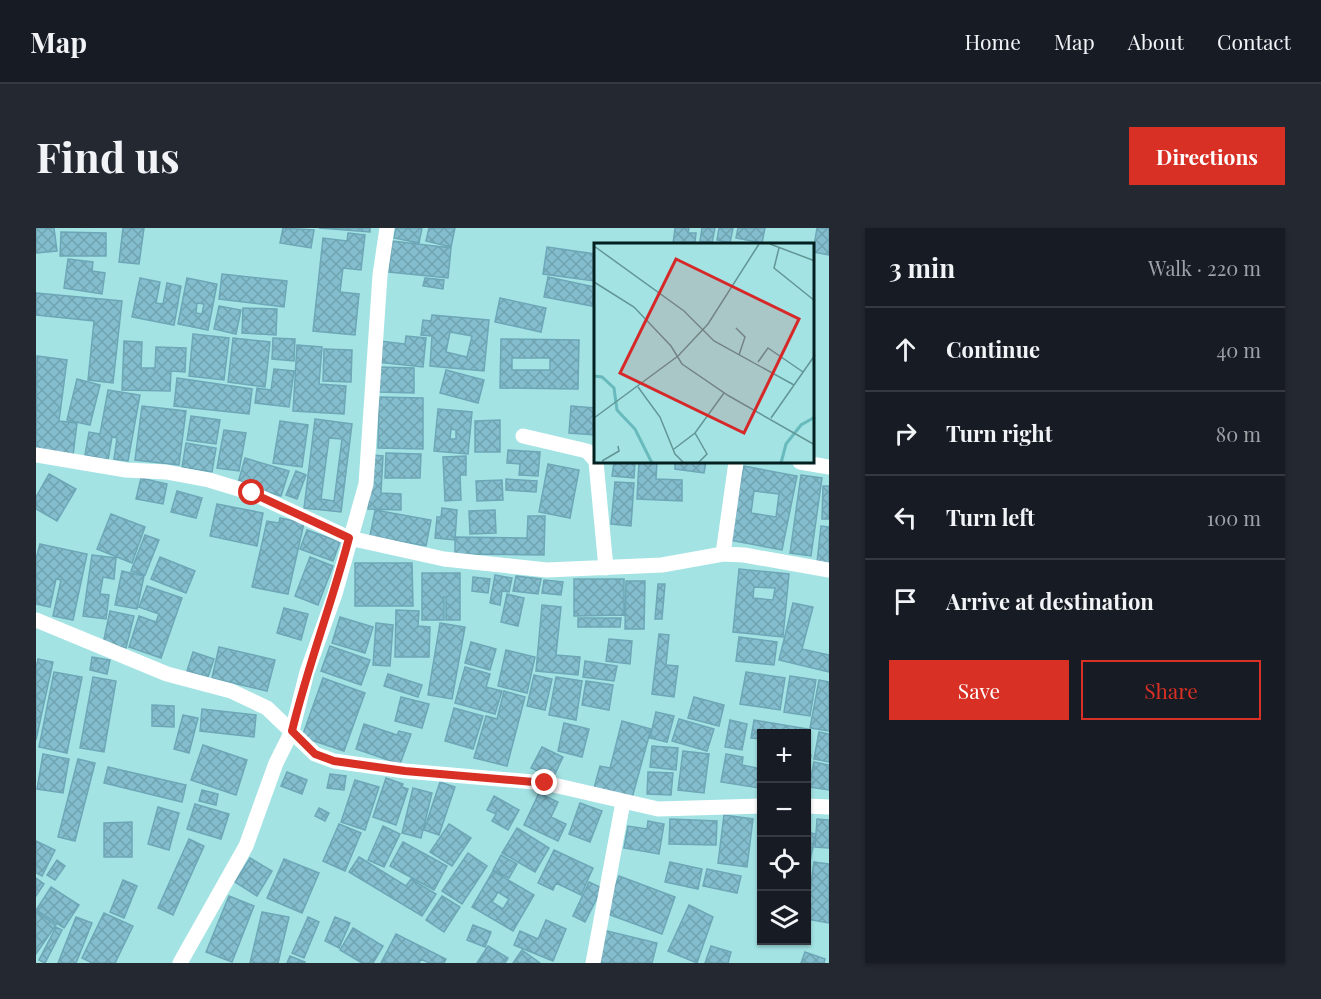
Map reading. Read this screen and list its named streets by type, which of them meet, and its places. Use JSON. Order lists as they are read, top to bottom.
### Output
{
  "page": {
    "header": "Map",
    "nav": [
      "Home",
      "Map",
      "About",
      "Contact"
    ],
    "buttons": [
      "Directions",
      ["Save", "Share"]
    ],
    "title": "Find us",
    "heading": ["3 min", "Walk · 220 m"],
    "list": [
      ["Continue", "40 m"],
      ["Turn right", "80 m"],
      ["Turn left", "100 m"],
      "Arrive at destination"
    ],
    "map_buttons": ["+", "−"]
  }
}
